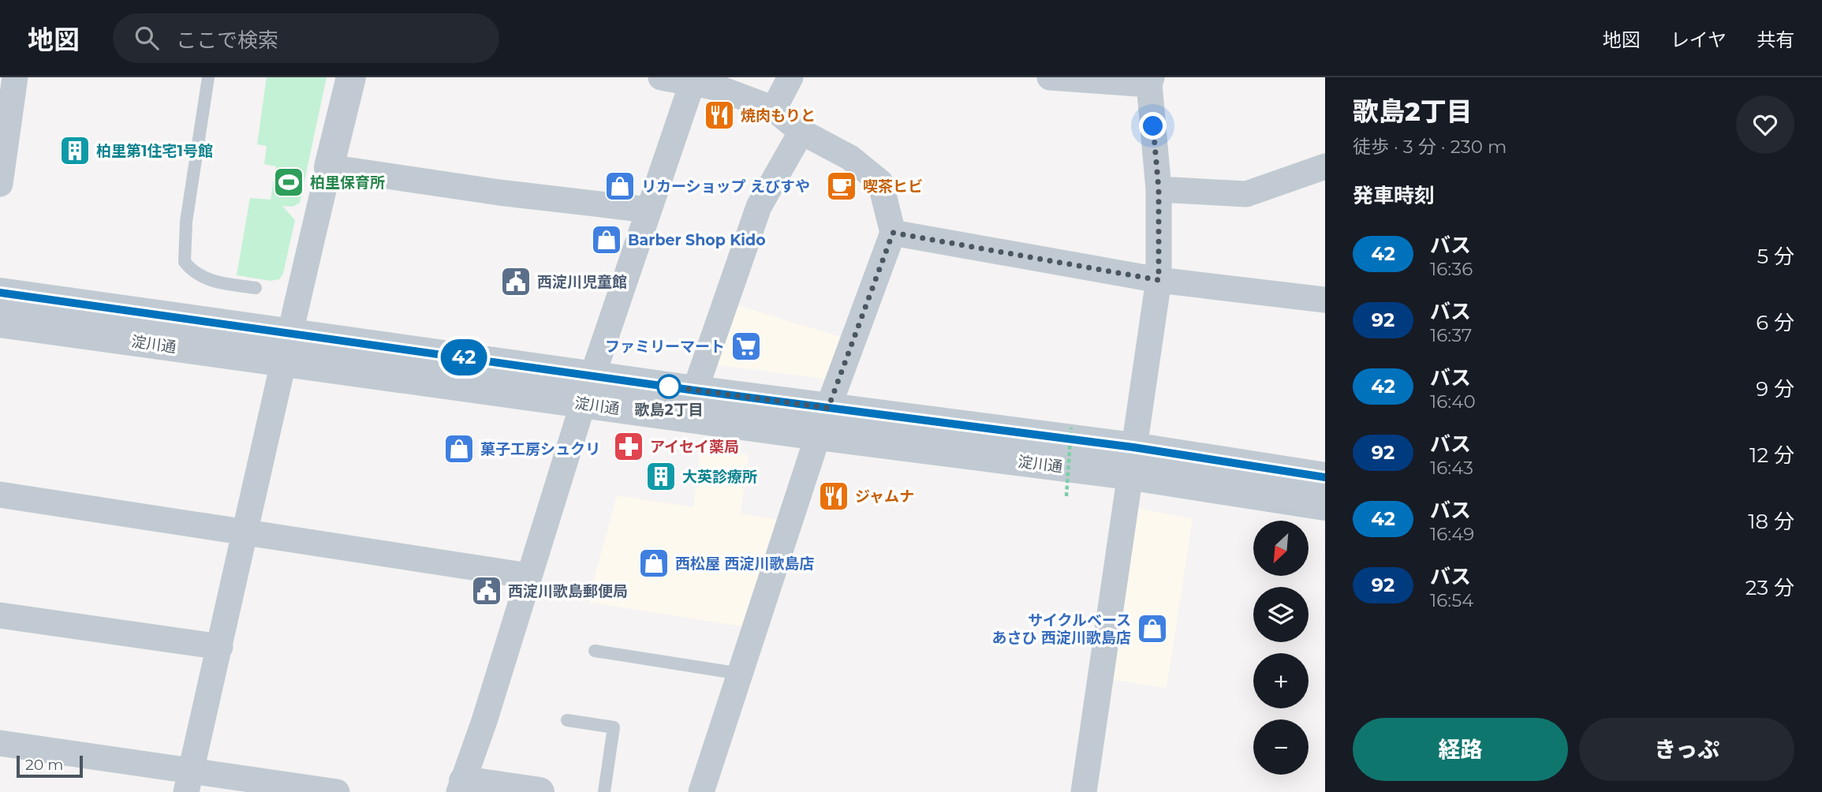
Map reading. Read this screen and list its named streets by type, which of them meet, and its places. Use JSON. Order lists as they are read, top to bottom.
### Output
{
  "streets": {
    "street": ["淀川通"]
  },
  "places": {
    "restaurant": ["焼肉もりと", "ジャムナ"],
    "building": ["柏里第1住宅1号館", "大英診療所"],
    "sports": ["柏里保育所"],
    "shop": [
      "リカーショップ えびすや",
      "Barber Shop Kido",
      "菓子工房シュクリ",
      "西松屋 西淀川歌島店",
      "サイクルベース あさひ 西淀川歌島店"
    ],
    "cafe": ["喫茶ヒビ"],
    "public building": ["西淀川児童館", "西淀川歌島郵便局"],
    "supermarket": ["ファミリーマート"],
    "other": ["歌島2丁目"],
    "pharmacy": ["アイセイ薬局"]
  },
  "lines": ["bus line 42"],
  "scale_bar": "20 m",
  "north": "bottom left",
  "page": {
    "header": "地図",
    "search": "ここで検索",
    "nav": ["地図", "レイヤ", "共有"],
    "on_map": "42",
    "heading": [
      ["歌島2丁目", "徒歩 · 3 分 · 230 m"],
      "発車時刻"
    ],
    "list": [
      {
        "mark": "42",
        "name": "バス",
        "note": "16:36",
        "value": "5 分"
      },
      {
        "mark": "92",
        "name": "バス",
        "note": "16:37",
        "value": "6 分"
      },
      {
        "mark": "42",
        "name": "バス",
        "note": "16:40",
        "value": "9 分"
      },
      {
        "mark": "92",
        "name": "バス",
        "note": "16:43",
        "value": "12 分"
      },
      {
        "mark": "42",
        "name": "バス",
        "note": "16:49",
        "value": "18 分"
      },
      {
        "mark": "92",
        "name": "バス",
        "note": "16:54",
        "value": "23 分"
      }
    ],
    "map_buttons": ["+", "−"],
    "buttons": ["経路", "きっぷ"],
    "scale": "20 m"
  }
}
